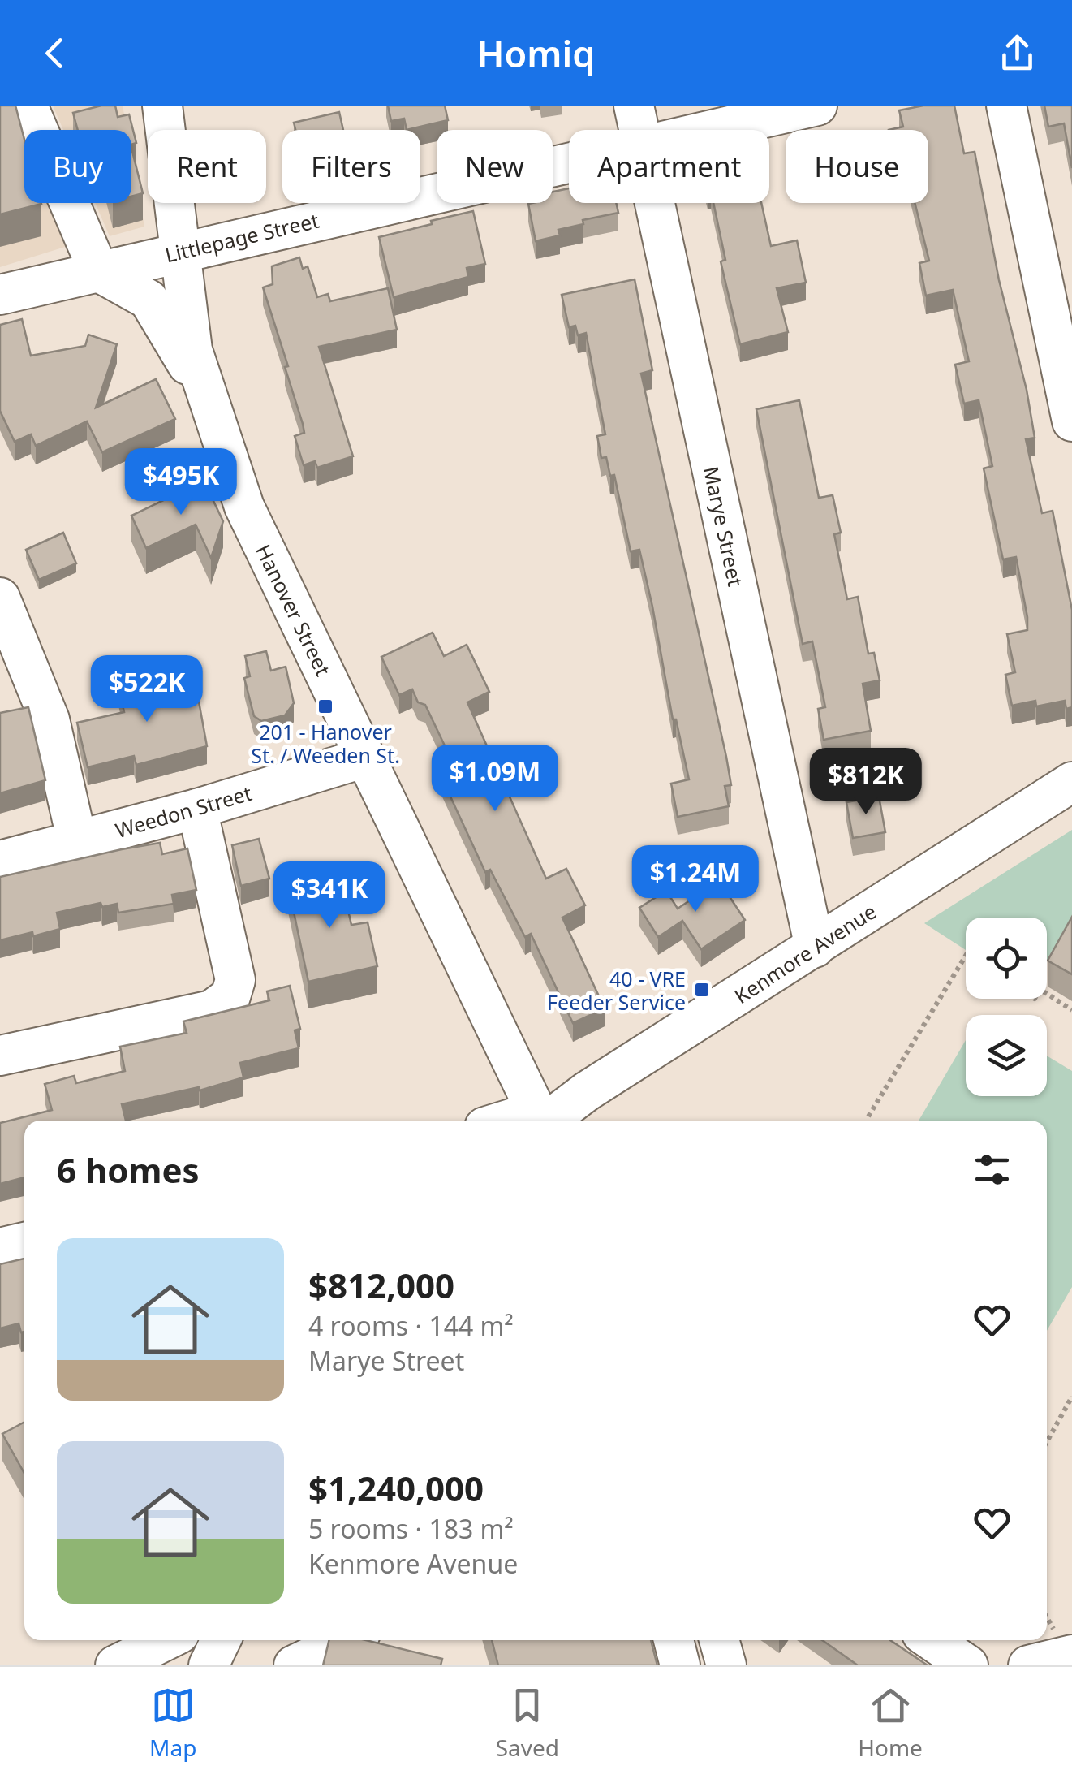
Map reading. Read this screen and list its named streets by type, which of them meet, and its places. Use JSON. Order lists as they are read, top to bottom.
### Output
{
  "streets": {
    "street": [
      "Littlepage Street",
      "Marye Street",
      "Hanover Street",
      "Weedon Street",
      "Kenmore Avenue"
    ]
  },
  "crossings": [
    ["Littlepage Street", "Hanover Street"],
    ["Marye Street", "Kenmore Avenue"],
    ["Hanover Street", "Weedon Street"]
  ],
  "places": {
    "transit": ["201 - Hanover St. / Weeden St.", "40 - VRE Feeder Service"]
  },
  "page": {
    "header": "Homiq",
    "chip": [
      "Buy",
      "Rent",
      "Filters",
      "New",
      "Apartment",
      "House"
    ],
    "price": [
      "$495K",
      "$522K",
      "$1.09M",
      "$812K",
      "$1.24M",
      "$341K"
    ],
    "heading": "6 homes",
    "list": [
      {
        "name": "$812,000",
        "note": "4 rooms · 144 m² · Marye Street"
      },
      {
        "name": "$1,240,000",
        "note": "5 rooms · 183 m² · Kenmore Avenue"
      }
    ],
    "tabs": ["Map", "Saved", "Home"]
  }
}
